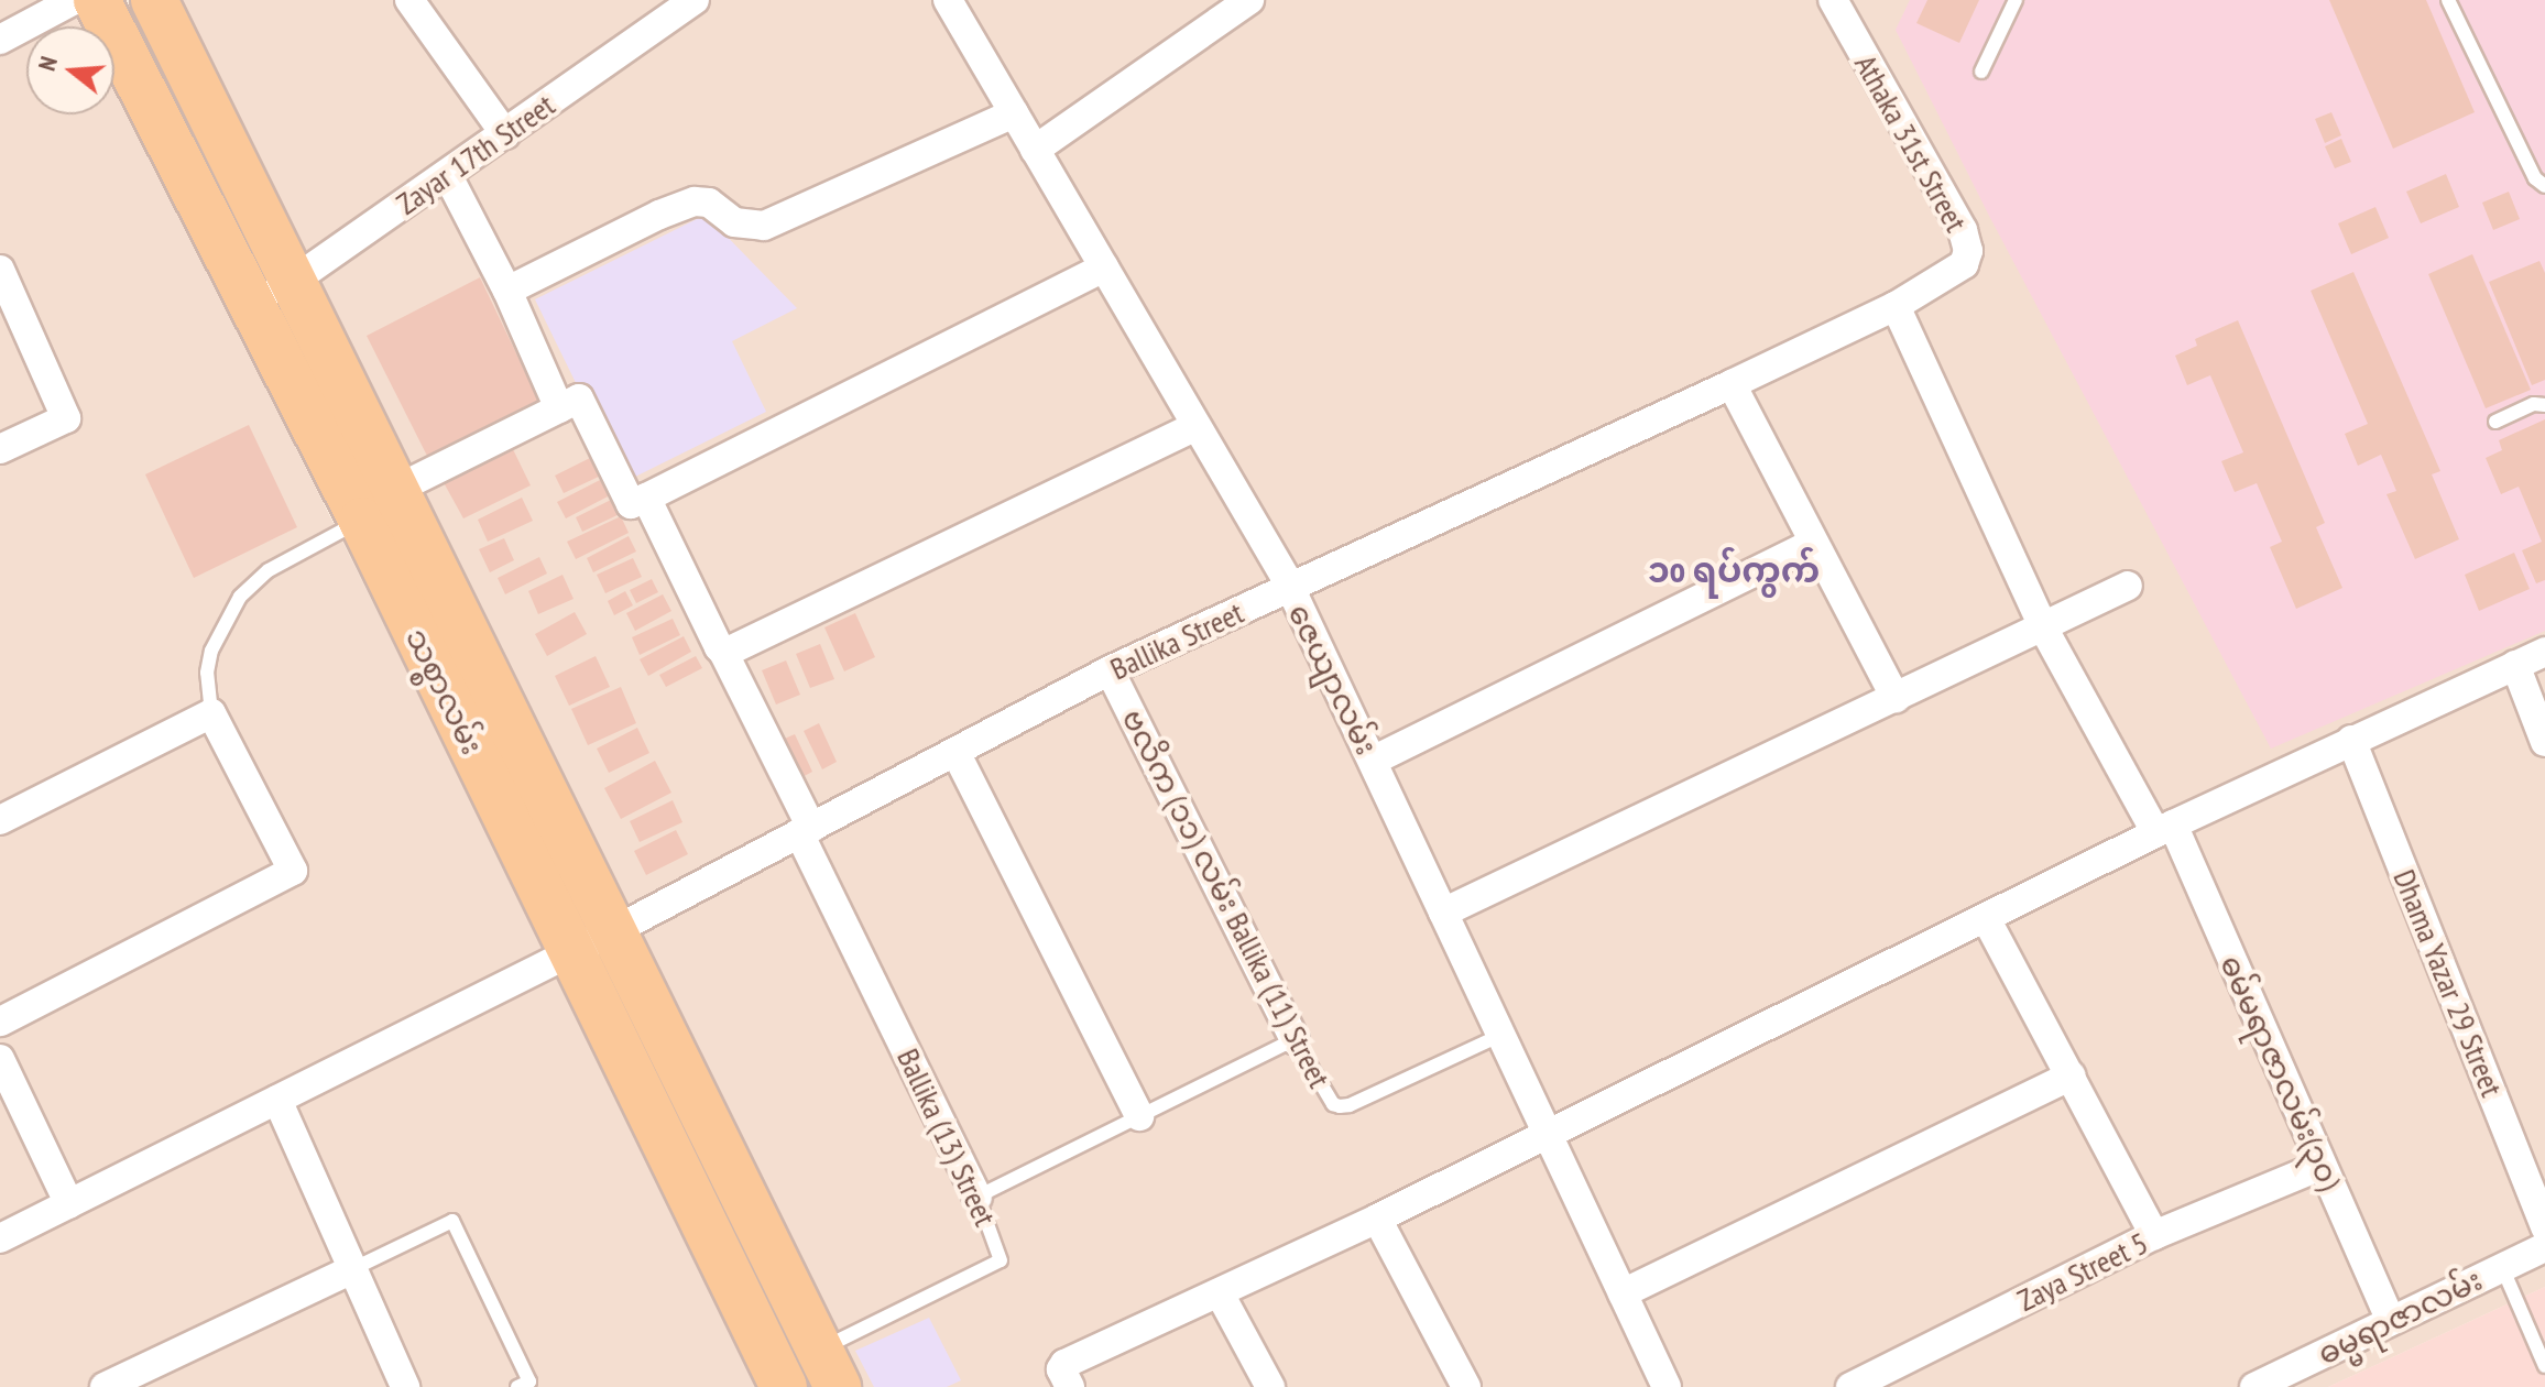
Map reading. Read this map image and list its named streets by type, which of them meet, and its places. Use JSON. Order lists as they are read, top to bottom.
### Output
{
  "streets": {
    "main road": ["သစ္စာလမ်း"],
    "street": [
      "Athaka 31st Street",
      "Zayar 17th Street",
      "Ballika Street",
      "ဇေယျာလမ်း",
      "ဗလိက (၁၁) လမ်း Ballika (11) Street",
      "Dhama Yazar 29 Street",
      "ဓမ်မရာဇာလမ်း(၃၀)",
      "Ballika (13) Street",
      "Zaya Street 5",
      "ဓမ္မရာဇာလမ်း"
    ]
  },
  "crossings": [
    ["Athaka 31st Street", "Ballika Street"],
    ["Athaka 31st Street", "ဓမ်မရာဇာလမ်း(၃၀)"],
    ["Zayar 17th Street", "သစ္စာလမ်း"],
    ["Ballika Street", "ဇေယျာလမ်း"],
    ["Ballika Street", "သစ္စာလမ်း"],
    ["Ballika Street", "ဗလိက (၁၁) လမ်း Ballika (11) Street"],
    ["Ballika Street", "ဓမ်မရာဇာလမ်း(၃၀)"],
    ["Ballika Street", "Ballika (13) Street"],
    ["ဇေယျာလမ်း", "ဗလိက (၁၁) လမ်း Ballika (11) Street"],
    ["သစ္စာလမ်း", "Ballika (13) Street"],
    ["ဓမ်မရာဇာလမ်း(၃၀)", "Zaya Street 5"],
    ["ဓမ်မရာဇာလမ်း(၃၀)", "ဓမ္မရာဇာလမ်း"]
  ],
  "districts": ["၁o ရပ်ကွက်"],
  "north": "left"
}
